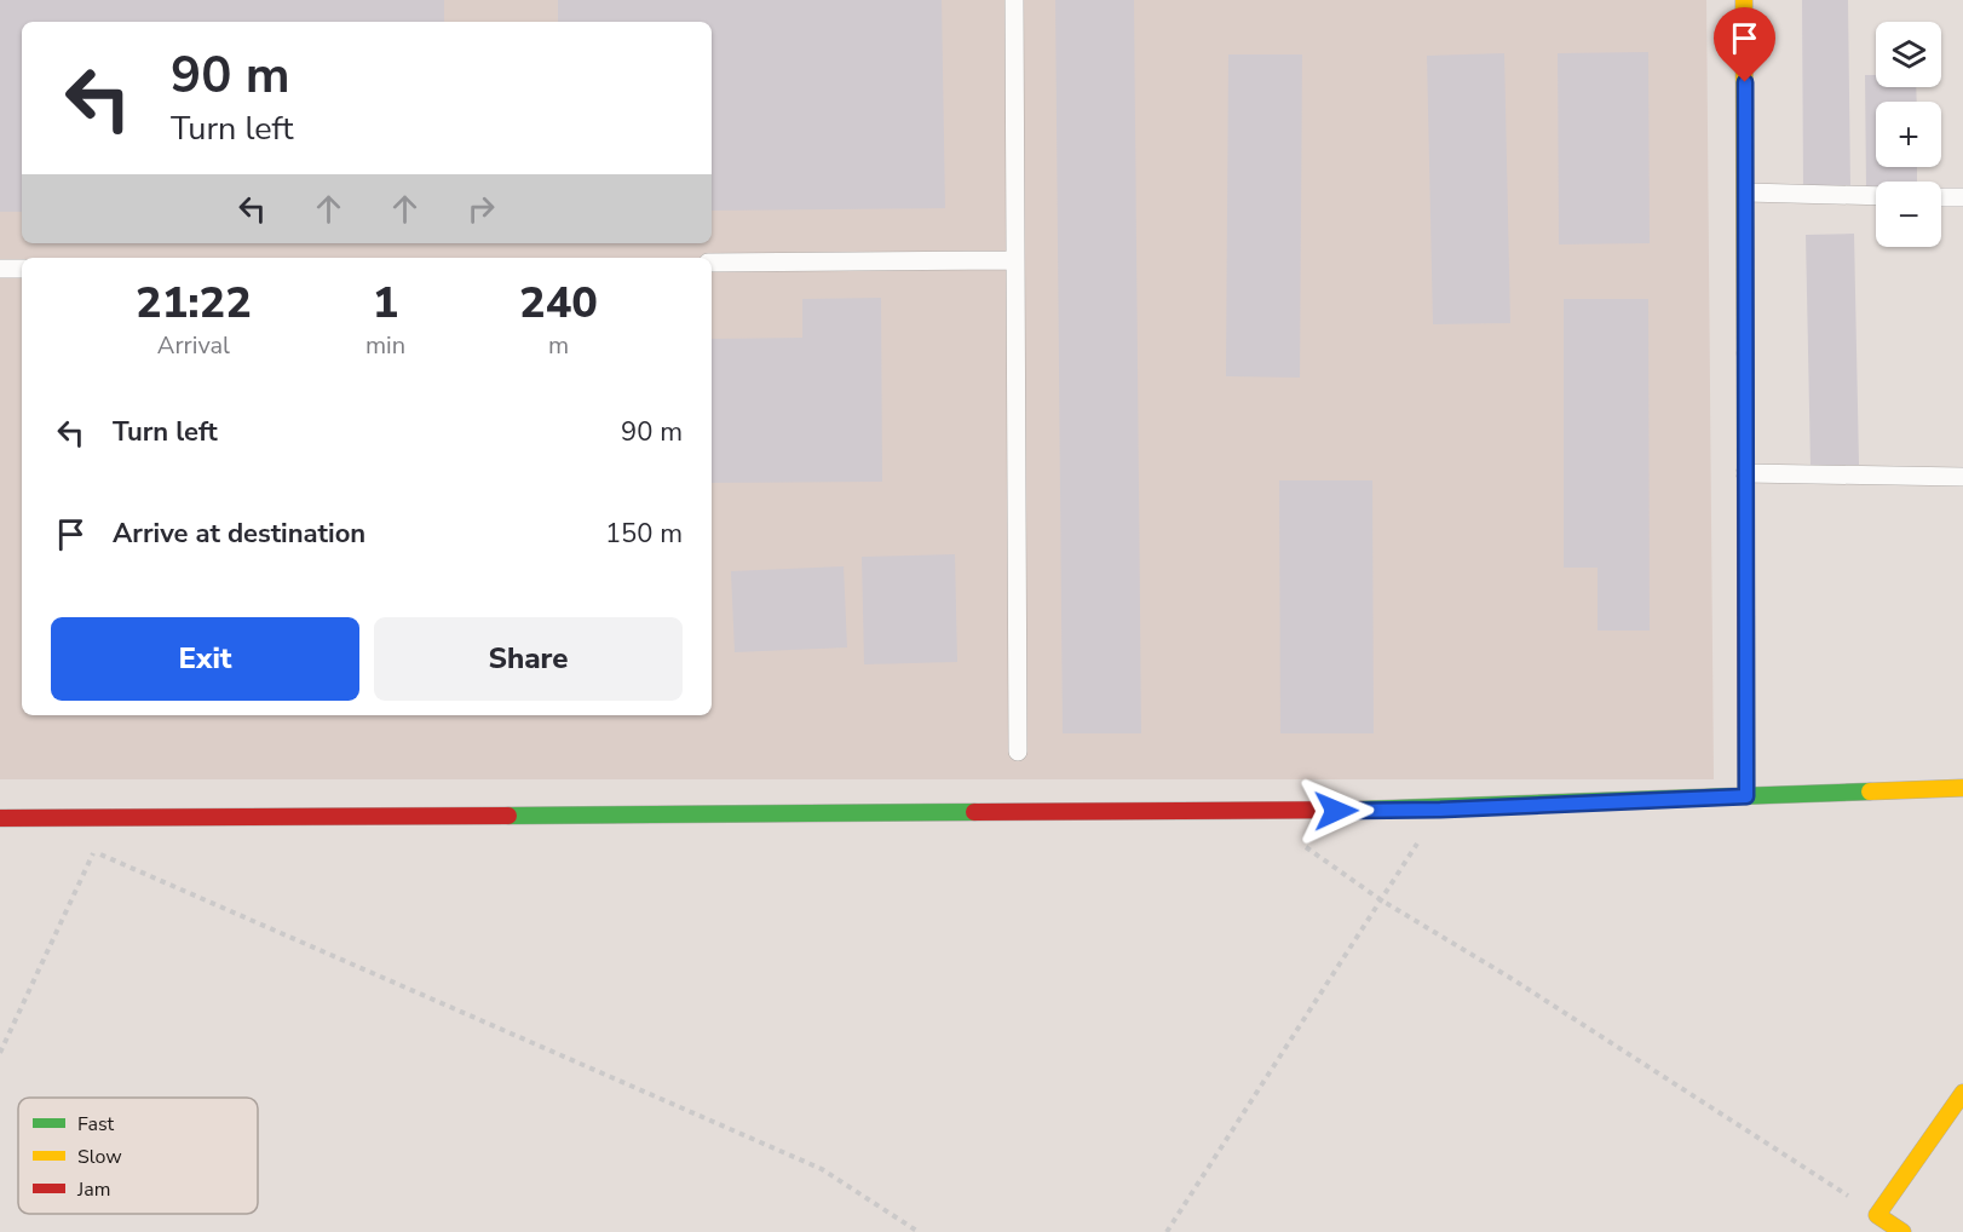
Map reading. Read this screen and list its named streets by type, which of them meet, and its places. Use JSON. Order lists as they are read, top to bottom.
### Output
{
  "legend": ["Fast", "Slow", "Jam"],
  "page": {
    "map_buttons": ["+", "−"],
    "turn": ["90 m", "Turn left"],
    "eta": [
      "21:22",
      "Arrival",
      "1",
      "min",
      "240",
      "m"
    ],
    "list": [
      {
        "name": "Turn left",
        "value": "90 m"
      },
      {
        "name": "Arrive at destination",
        "value": "150 m"
      }
    ],
    "buttons": ["Exit", "Share"]
  }
}
